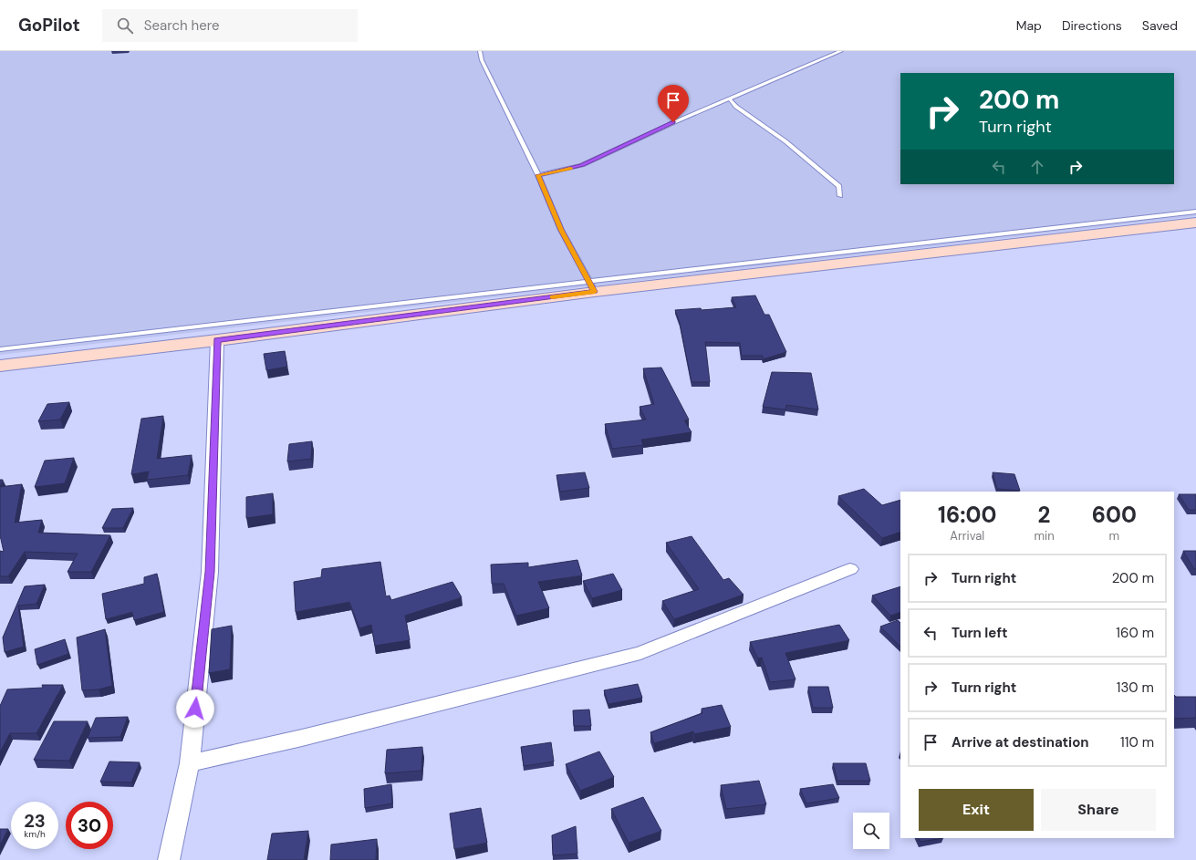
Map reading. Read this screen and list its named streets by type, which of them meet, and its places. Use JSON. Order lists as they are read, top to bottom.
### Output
{
  "page": {
    "header": "GoPilot",
    "search": "Search here",
    "nav": ["Map", "Directions", "Saved"],
    "turn": ["200 m", "Turn right"],
    "eta": [
      "16:00",
      "Arrival",
      "2",
      "min",
      "600",
      "m"
    ],
    "list": [
      {
        "name": "Turn right",
        "value": "200 m"
      },
      {
        "name": "Turn left",
        "value": "160 m"
      },
      {
        "name": "Turn right",
        "value": "130 m"
      },
      {
        "name": "Arrive at destination",
        "value": "110 m"
      }
    ],
    "buttons": ["Exit", "Share"],
    "speed": "23 km/h",
    "limit": "30"
  }
}
